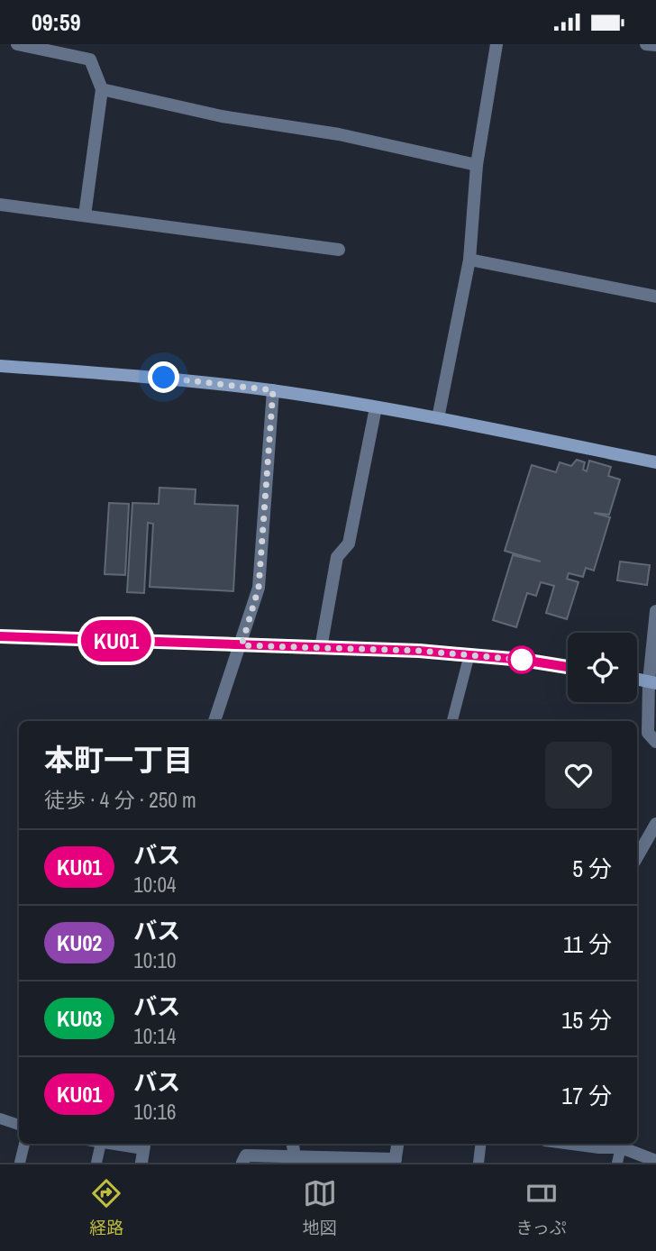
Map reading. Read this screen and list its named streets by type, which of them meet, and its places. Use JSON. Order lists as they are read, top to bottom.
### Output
{
  "lines": ["bus line KU01"],
  "page": {
    "status": "09:59",
    "on_map": "KU01",
    "heading": ["本町一丁目", "徒歩 · 4 分 · 250 m"],
    "list": [
      {
        "mark": "KU01",
        "name": "バス",
        "note": "10:04",
        "value": "5 分"
      },
      {
        "mark": "KU02",
        "name": "バス",
        "note": "10:10",
        "value": "11 分"
      },
      {
        "mark": "KU03",
        "name": "バス",
        "note": "10:14",
        "value": "15 分"
      },
      {
        "mark": "KU01",
        "name": "バス",
        "note": "10:16",
        "value": "17 分"
      }
    ],
    "tabs": ["経路", "地図", "きっぷ"]
  }
}
